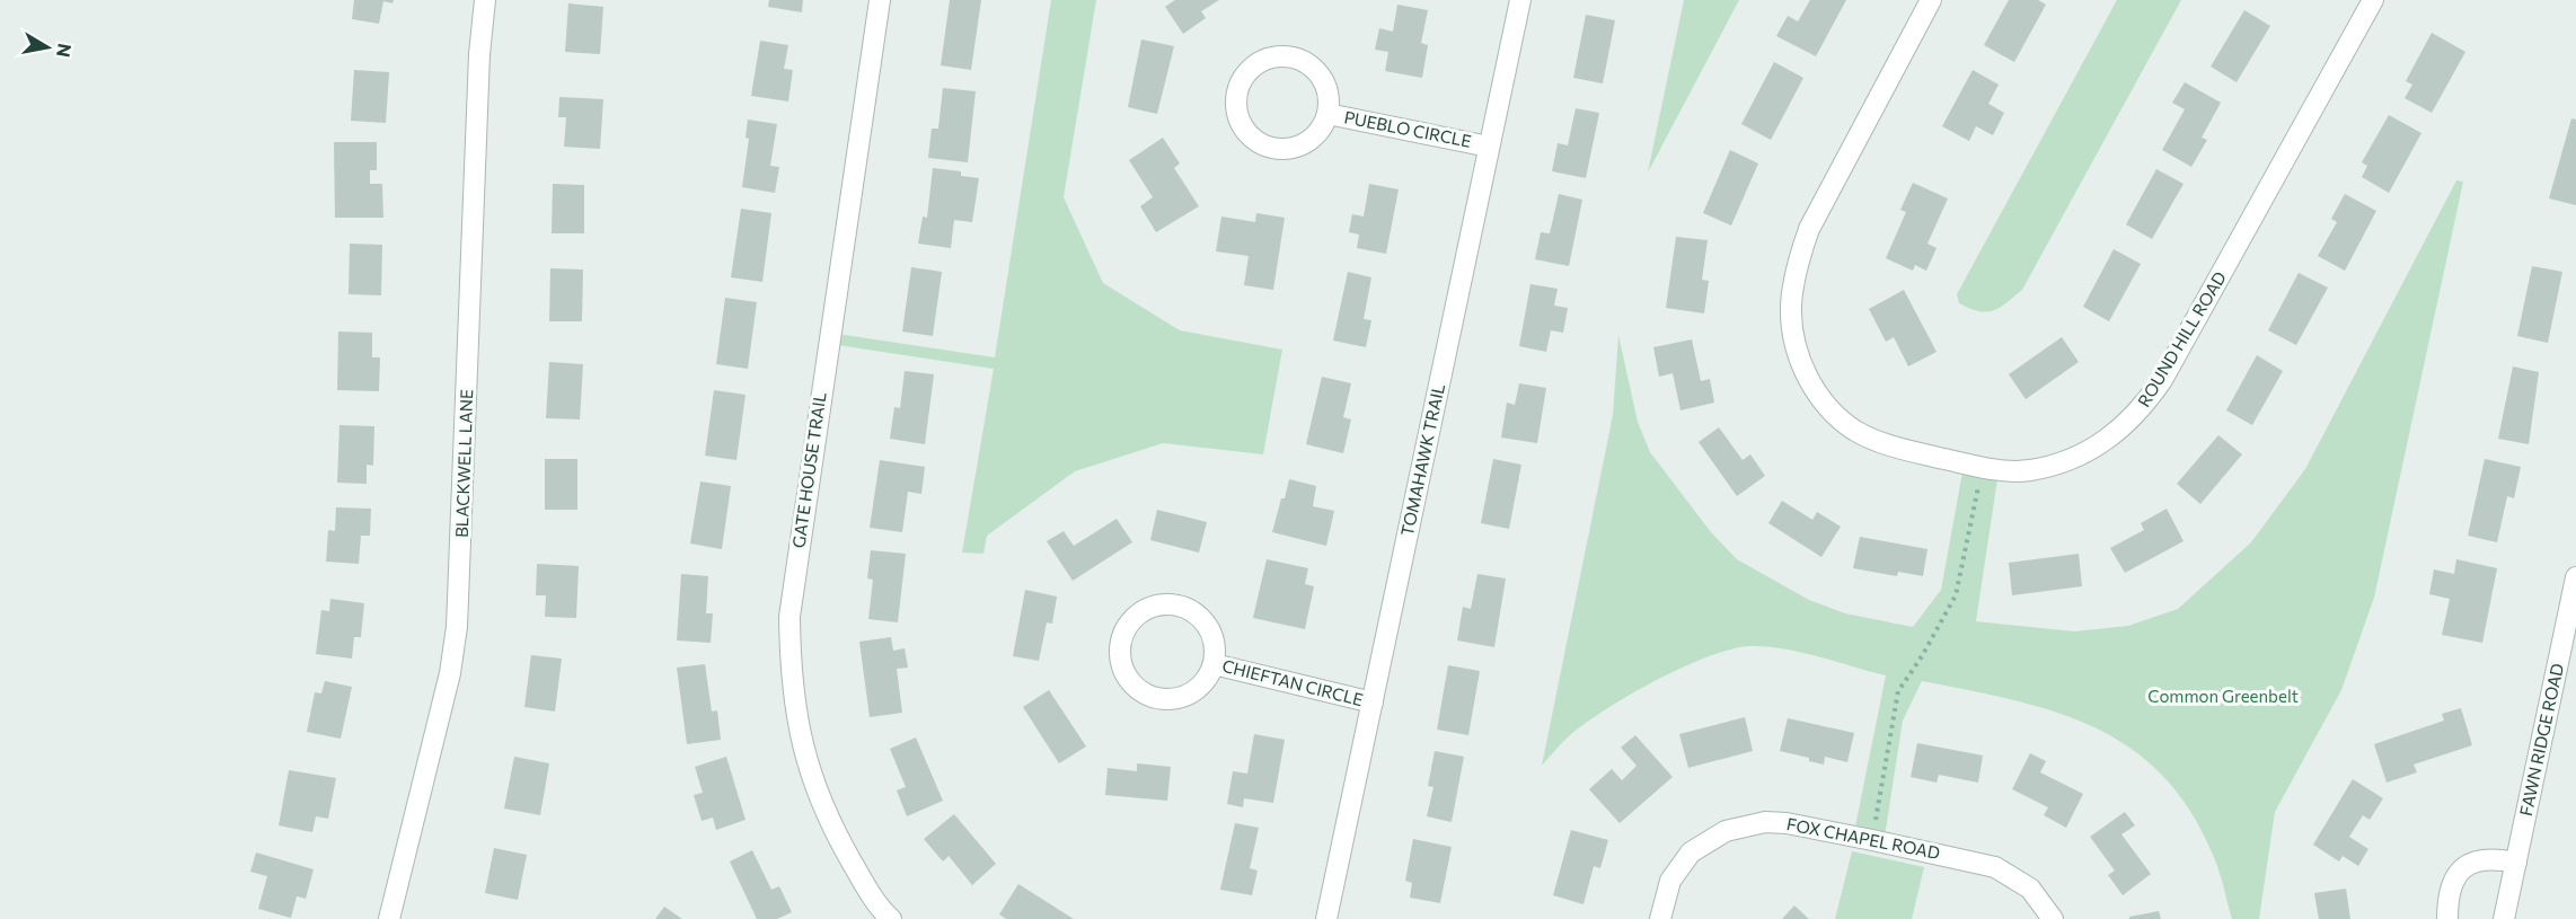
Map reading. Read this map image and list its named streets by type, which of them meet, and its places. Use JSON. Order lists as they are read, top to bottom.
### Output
{
  "streets": {
    "street": [
      "PUEBLO CIRCLE",
      "ROUND HILL ROAD",
      "TOMAHAWK TRAIL",
      "BLACKWELL LANE",
      "GATE HOUSE TRAIL",
      "CHIEFTAN CIRCLE",
      "FAWN RIDGE ROAD",
      "FOX CHAPEL ROAD"
    ]
  },
  "crossings": [
    ["PUEBLO CIRCLE", "TOMAHAWK TRAIL"],
    ["TOMAHAWK TRAIL", "CHIEFTAN CIRCLE"]
  ],
  "parks": ["Common Greenbelt"],
  "north": "right"
}
